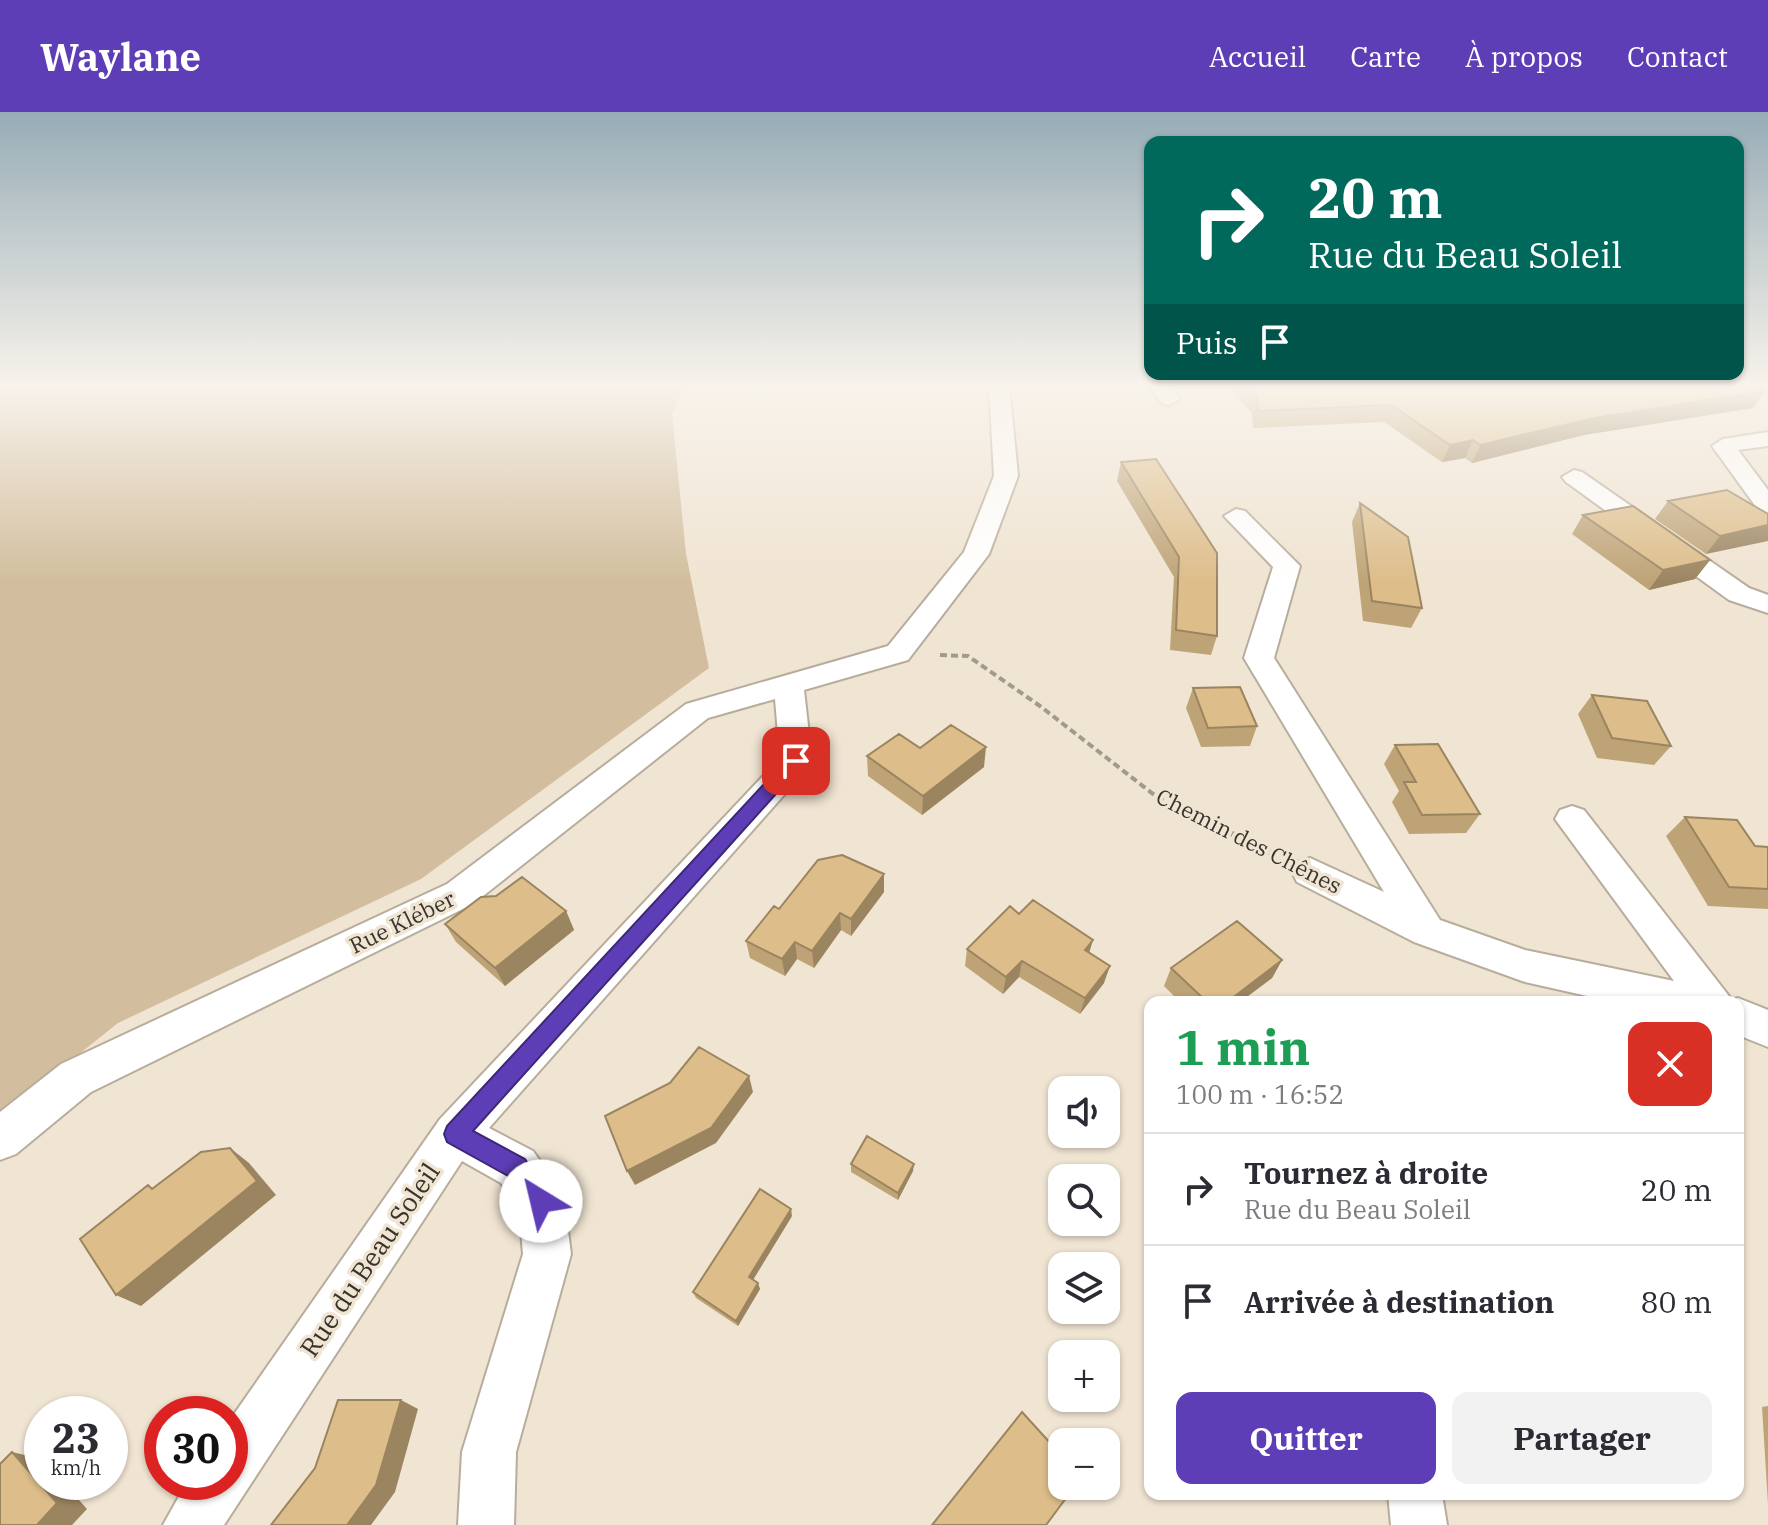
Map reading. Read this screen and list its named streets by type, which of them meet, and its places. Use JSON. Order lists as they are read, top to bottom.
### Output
{
  "streets": {
    "street": ["Chemin des Chênes", "Rue Kléber", "Rue du Beau Soleil"]
  },
  "crossings": [
    ["Rue Kléber", "Rue du Beau Soleil"]
  ],
  "page": {
    "header": "Waylane",
    "nav": [
      "Accueil",
      "Carte",
      "À propos",
      "Contact"
    ],
    "turn": ["20 m", "Rue du Beau Soleil"],
    "then": "Puis",
    "heading": ["1 min", "100 m · 16:52"],
    "map_buttons": ["+", "−"],
    "list": [
      {
        "name": "Tournez à droite",
        "note": "Rue du Beau Soleil",
        "value": "20 m"
      },
      {
        "name": "Arrivée à destination",
        "value": "80 m"
      }
    ],
    "buttons": ["Quitter", "Partager"],
    "speed": "23 km/h",
    "limit": "30"
  }
}
